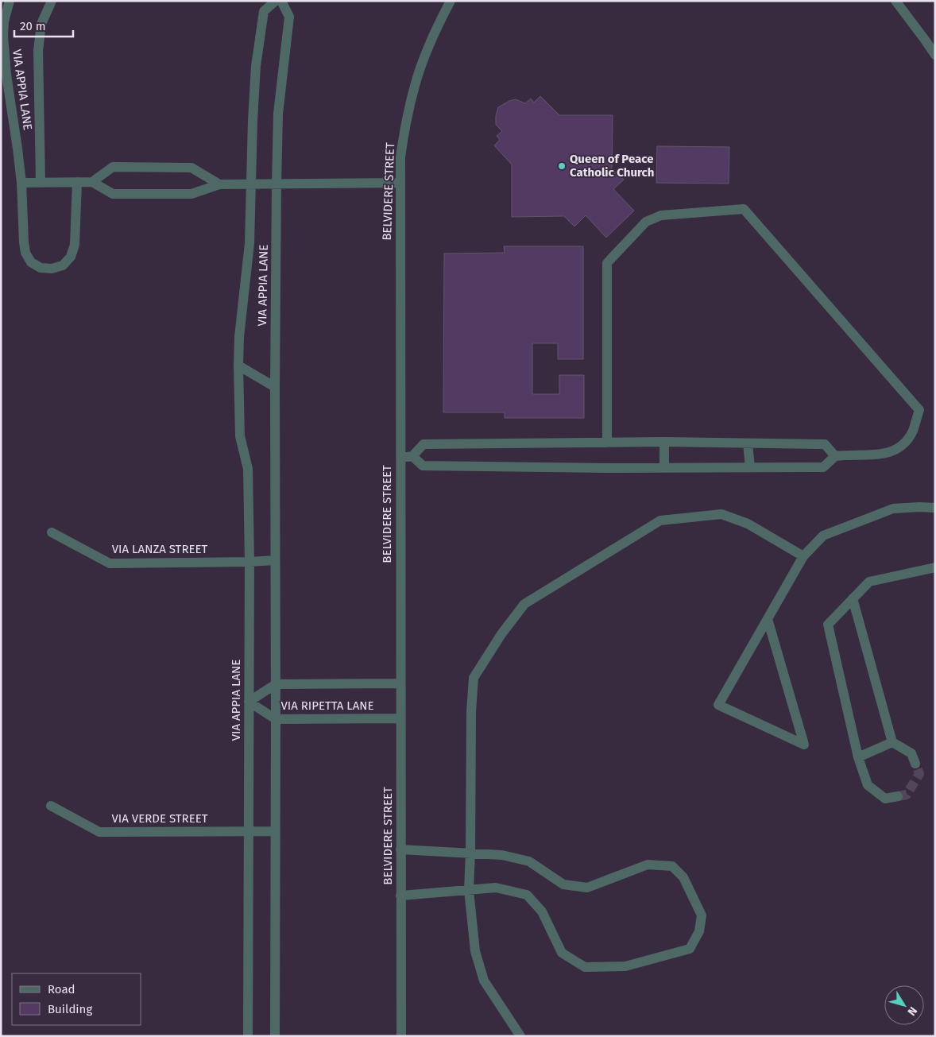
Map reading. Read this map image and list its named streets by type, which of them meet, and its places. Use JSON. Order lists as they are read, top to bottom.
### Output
{
  "streets": {
    "street": [
      "VIA APPIA LANE",
      "BELVIDERE STREET",
      "VIA LANZA STREET",
      "VIA RIPETTA LANE",
      "VIA VERDE STREET"
    ]
  },
  "crossings": [
    ["VIA APPIA LANE", "VIA LANZA STREET"],
    ["VIA APPIA LANE", "VIA RIPETTA LANE"],
    ["VIA APPIA LANE", "VIA VERDE STREET"],
    ["BELVIDERE STREET", "VIA RIPETTA LANE"]
  ],
  "places": ["Queen of Peace Catholic Church"],
  "legend": ["Road", "Building"],
  "scale_bar": "20 m",
  "north": "bottom right"
}
